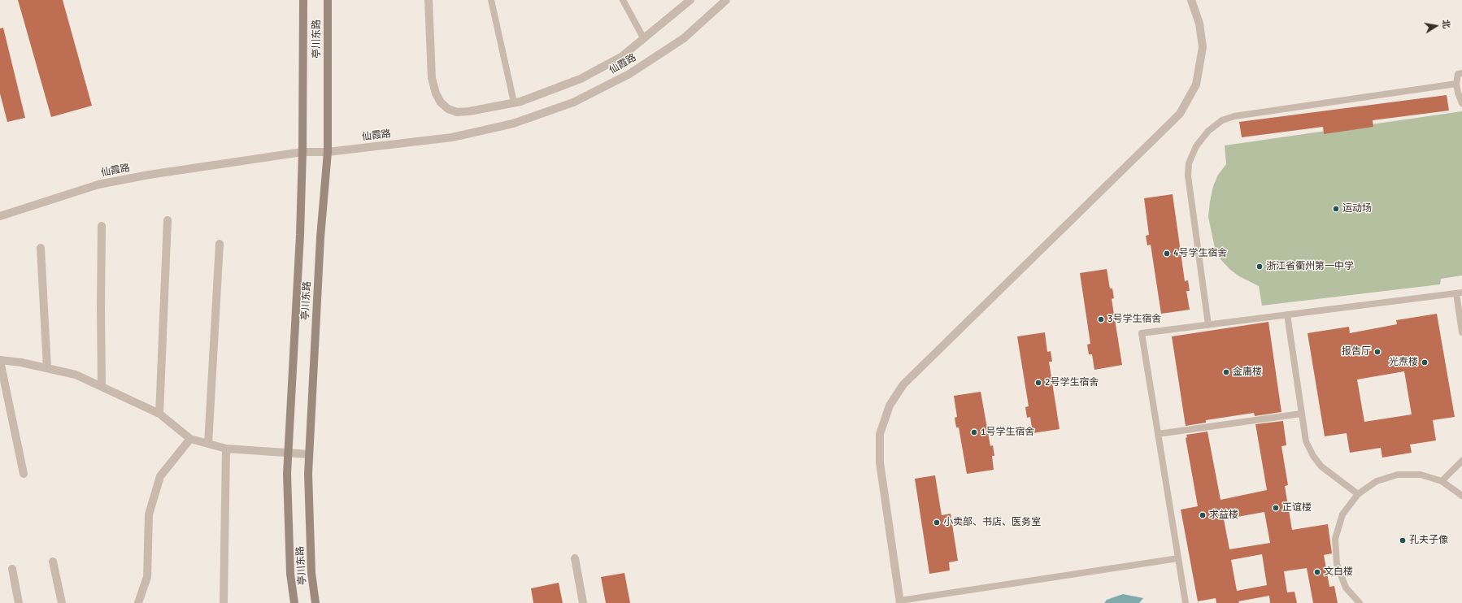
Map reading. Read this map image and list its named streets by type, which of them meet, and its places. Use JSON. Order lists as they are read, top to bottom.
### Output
{
  "streets": {
    "main road": ["亭川东路"],
    "street": ["仙霞路"]
  },
  "crossings": [
    ["亭川东路", "仙霞路"]
  ],
  "places": [
    "运动场",
    "4号学生宿舍",
    "浙江省衢州第一中学",
    "3号学生宿舍",
    "报告厅",
    "光焘楼",
    "金庸楼",
    "2号学生宿舍",
    "1号学生宿舍",
    "正谊楼",
    "求益楼",
    "小卖部、书店、医务室",
    "孔夫子像",
    "文白楼"
  ],
  "north": "right"
}
